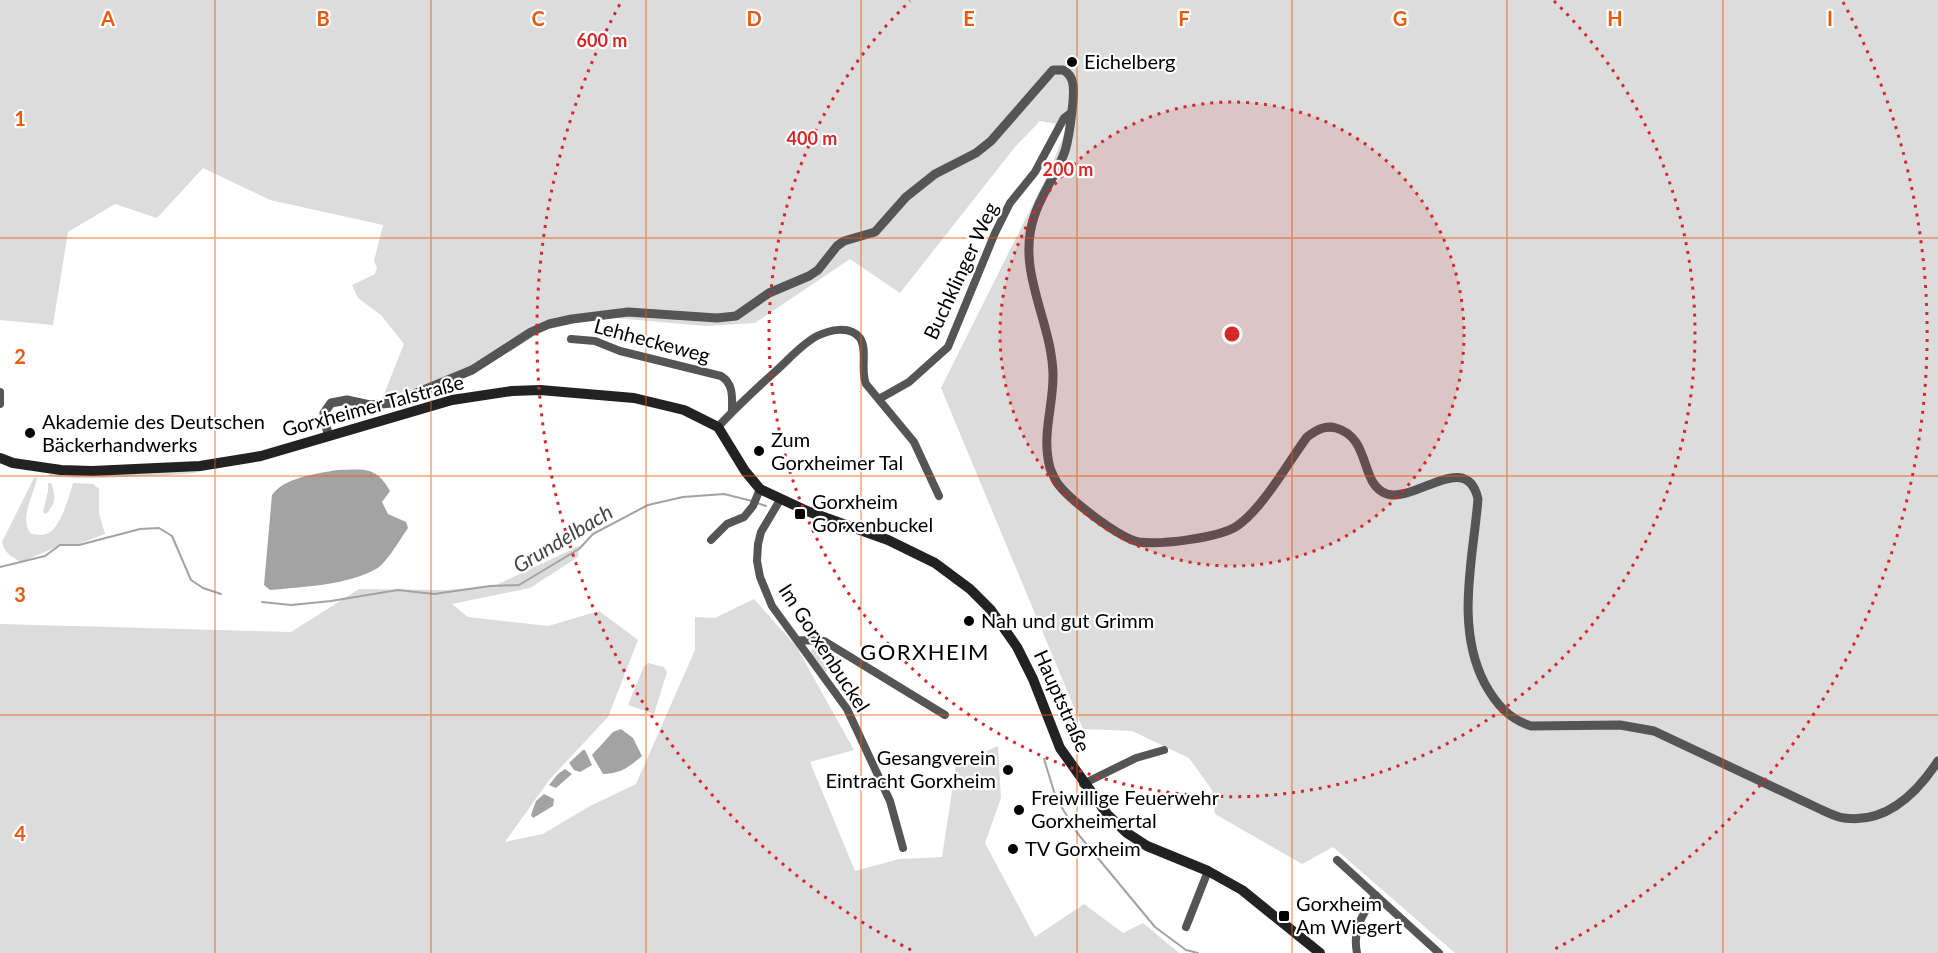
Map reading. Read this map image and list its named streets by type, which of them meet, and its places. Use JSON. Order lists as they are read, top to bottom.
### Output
{
  "streets": {
    "main road": ["Gorxheimer Talstraße", "Hauptstraße"],
    "street": ["Buchklinger Weg", "Lehheckeweg", "Im Gorxenbuckel"]
  },
  "crossings": [
    ["Gorxheimer Talstraße", "Hauptstraße"],
    ["Im Gorxenbuckel", "Hauptstraße"]
  ],
  "districts": ["GORXHEIM"],
  "water": ["Grundelbach"],
  "places": {
    "other": [
      "Eichelberg",
      "Akademie des Deutschen Bäckerhandwerks",
      "Zum Gorxheimer Tal",
      "Nah und gut Grimm",
      "Gesangverein Eintracht Gorxheim",
      "Freiwillige Feuerwehr Gorxheimertal",
      "TV Gorxheim"
    ],
    "transit": ["Gorxheim Gorxenbuckel", "Gorxheim Am Wiegert"]
  },
  "grid": {
    "columns": [
      "A",
      "B",
      "C",
      "D",
      "E",
      "F",
      "G",
      "H",
      "I"
    ],
    "rows": [
      "1",
      "2",
      "3",
      "4"
    ]
  },
  "rings": ["600 m", "400 m", "200 m"]
}
